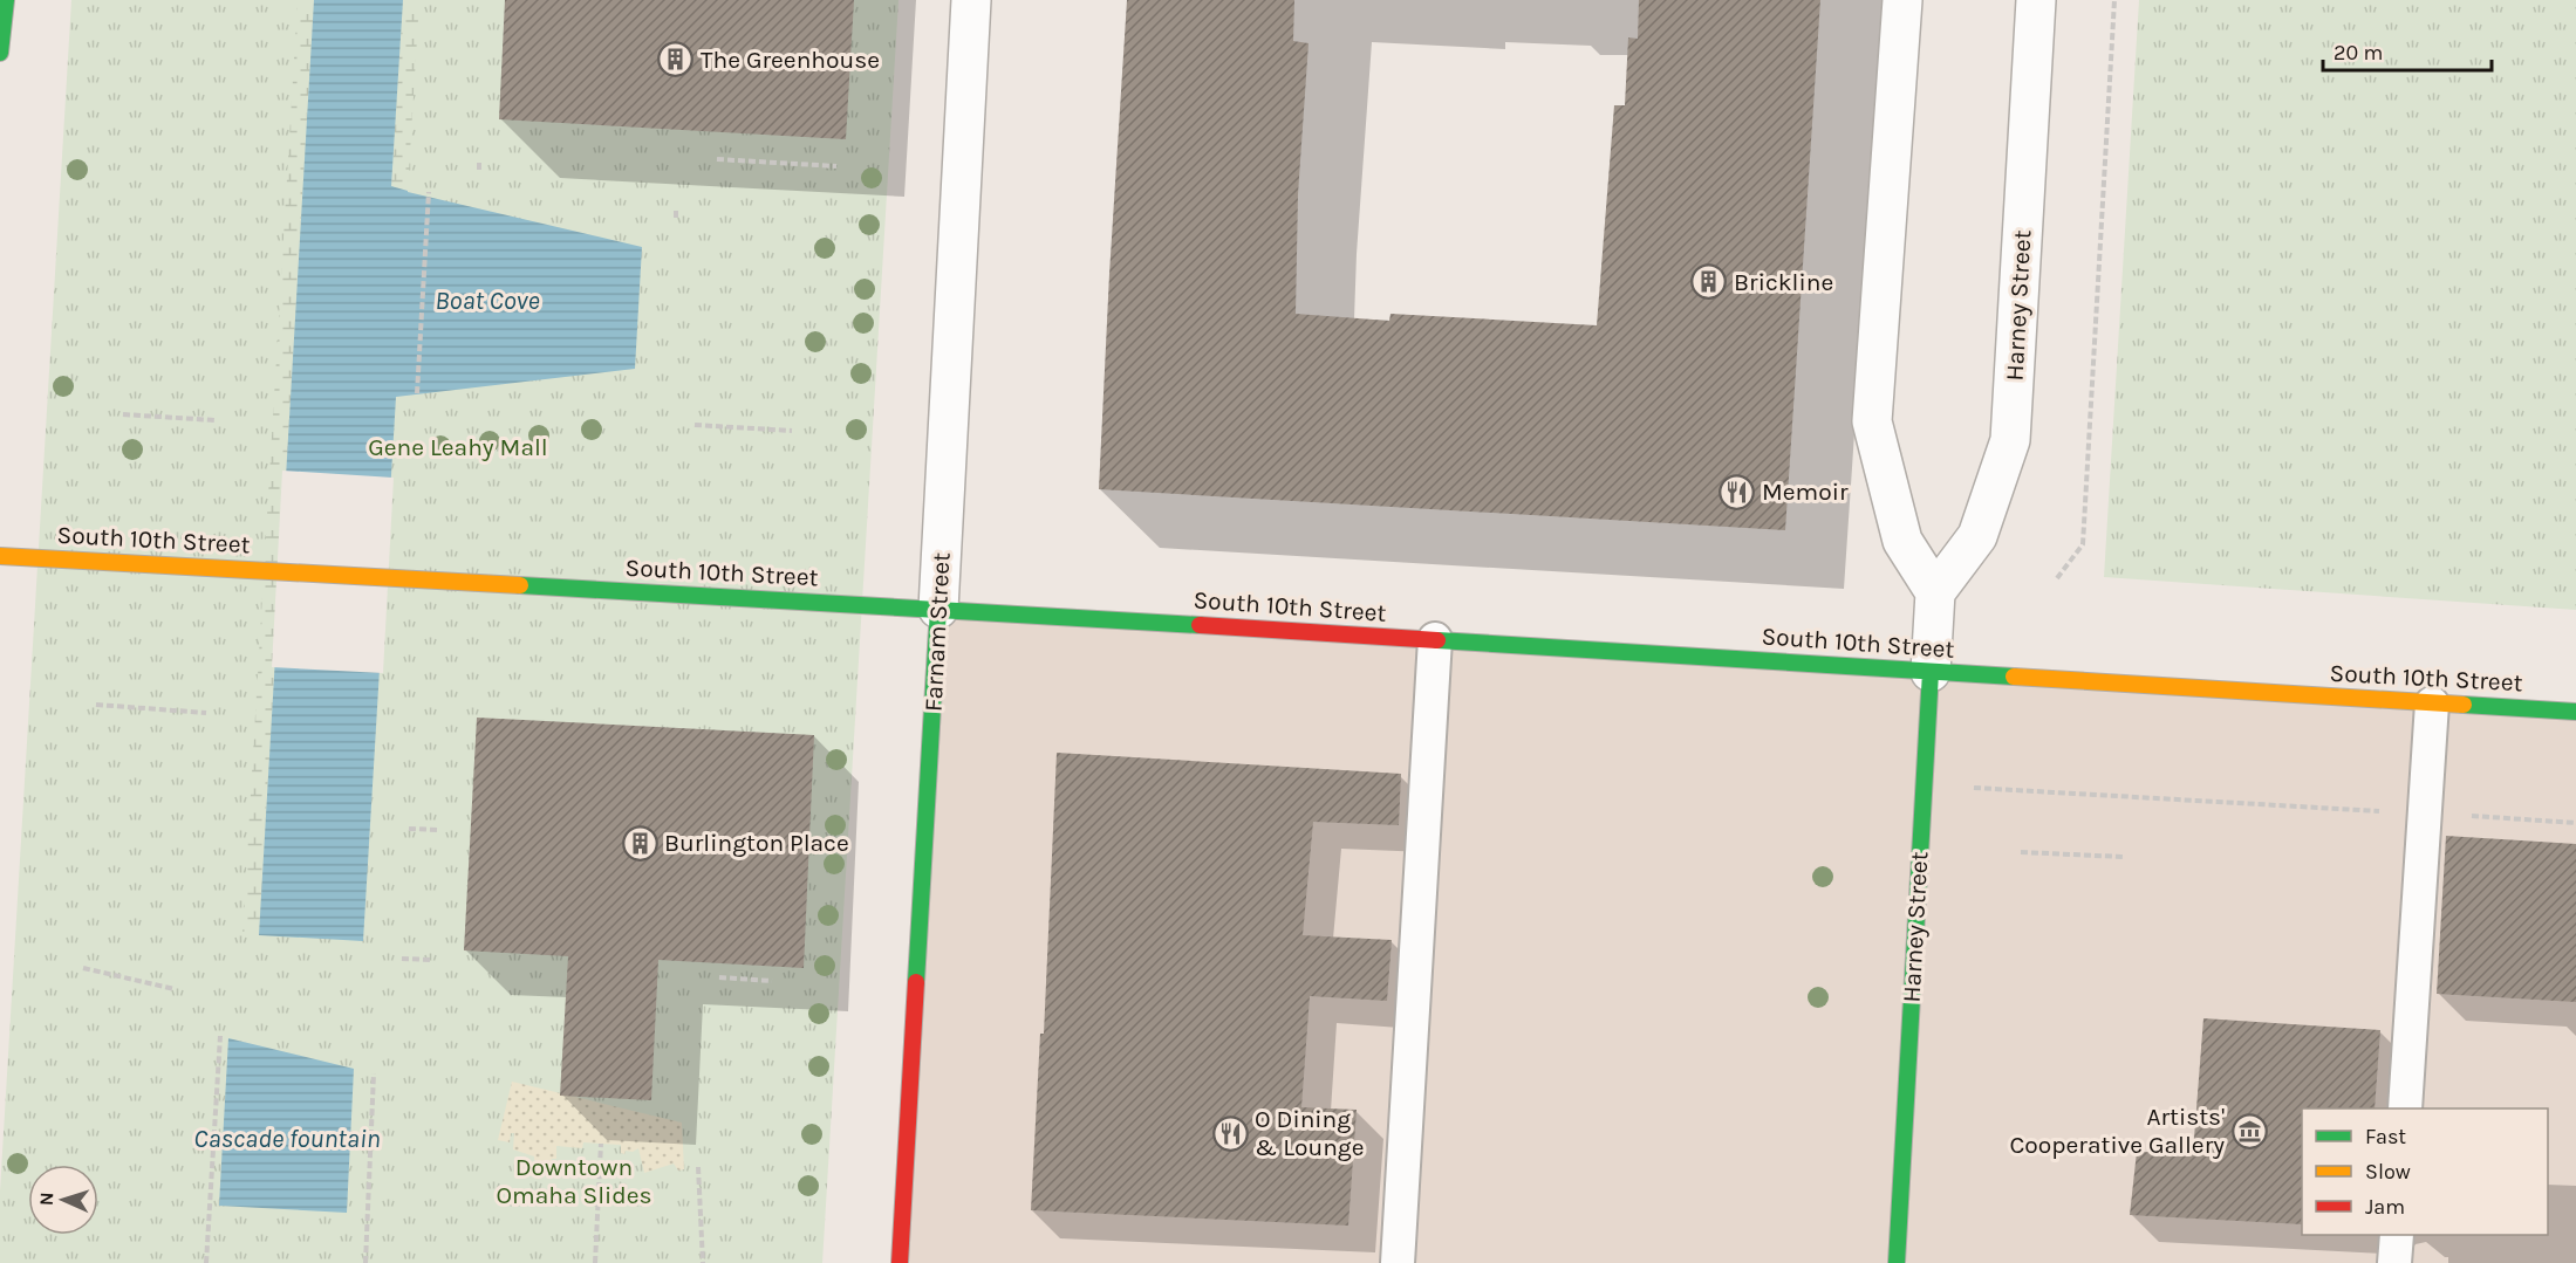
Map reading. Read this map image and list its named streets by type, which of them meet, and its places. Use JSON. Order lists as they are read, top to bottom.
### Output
{
  "streets": {
    "main road": ["Harney Street", "South 10th Street", "Farnam Street"]
  },
  "crossings": [
    ["Harney Street", "South 10th Street"],
    ["South 10th Street", "Farnam Street"]
  ],
  "water": ["Boat Cove", "Cascade fountain"],
  "parks": ["Gene Leahy Mall", "Downtown Omaha Slides"],
  "places": {
    "building": ["The Greenhouse", "Brickline", "Burlington Place"],
    "restaurant": ["Memoir", "O Dining & Lounge"],
    "museum": ["Artists' Cooperative Gallery"]
  },
  "legend": ["Fast", "Slow", "Jam"],
  "scale_bar": "20 m",
  "north": "left"
}
